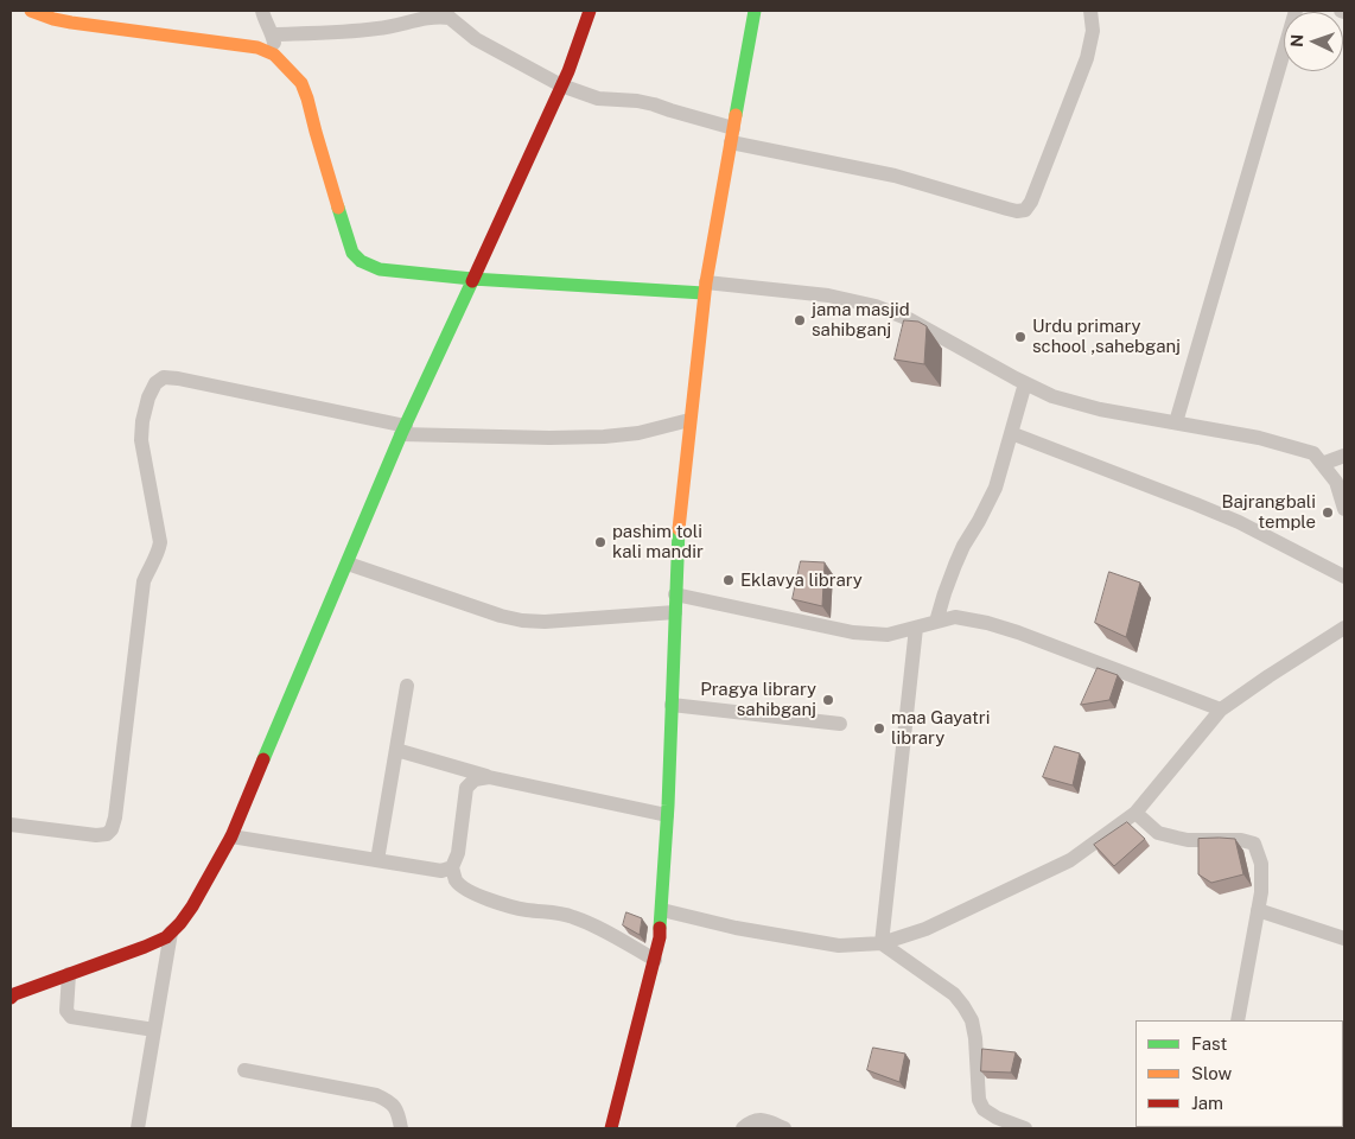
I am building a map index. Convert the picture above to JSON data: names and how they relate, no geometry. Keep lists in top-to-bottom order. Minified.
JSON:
{"places":["jama masjid sahibganj","Urdu primary school ,sahebganj","Bajrangbali temple","pashim toli kali mandir","Eklavya library","Pragya library sahibganj","maa Gayatri library"],"legend":["Fast","Slow","Jam"],"north":"left"}
